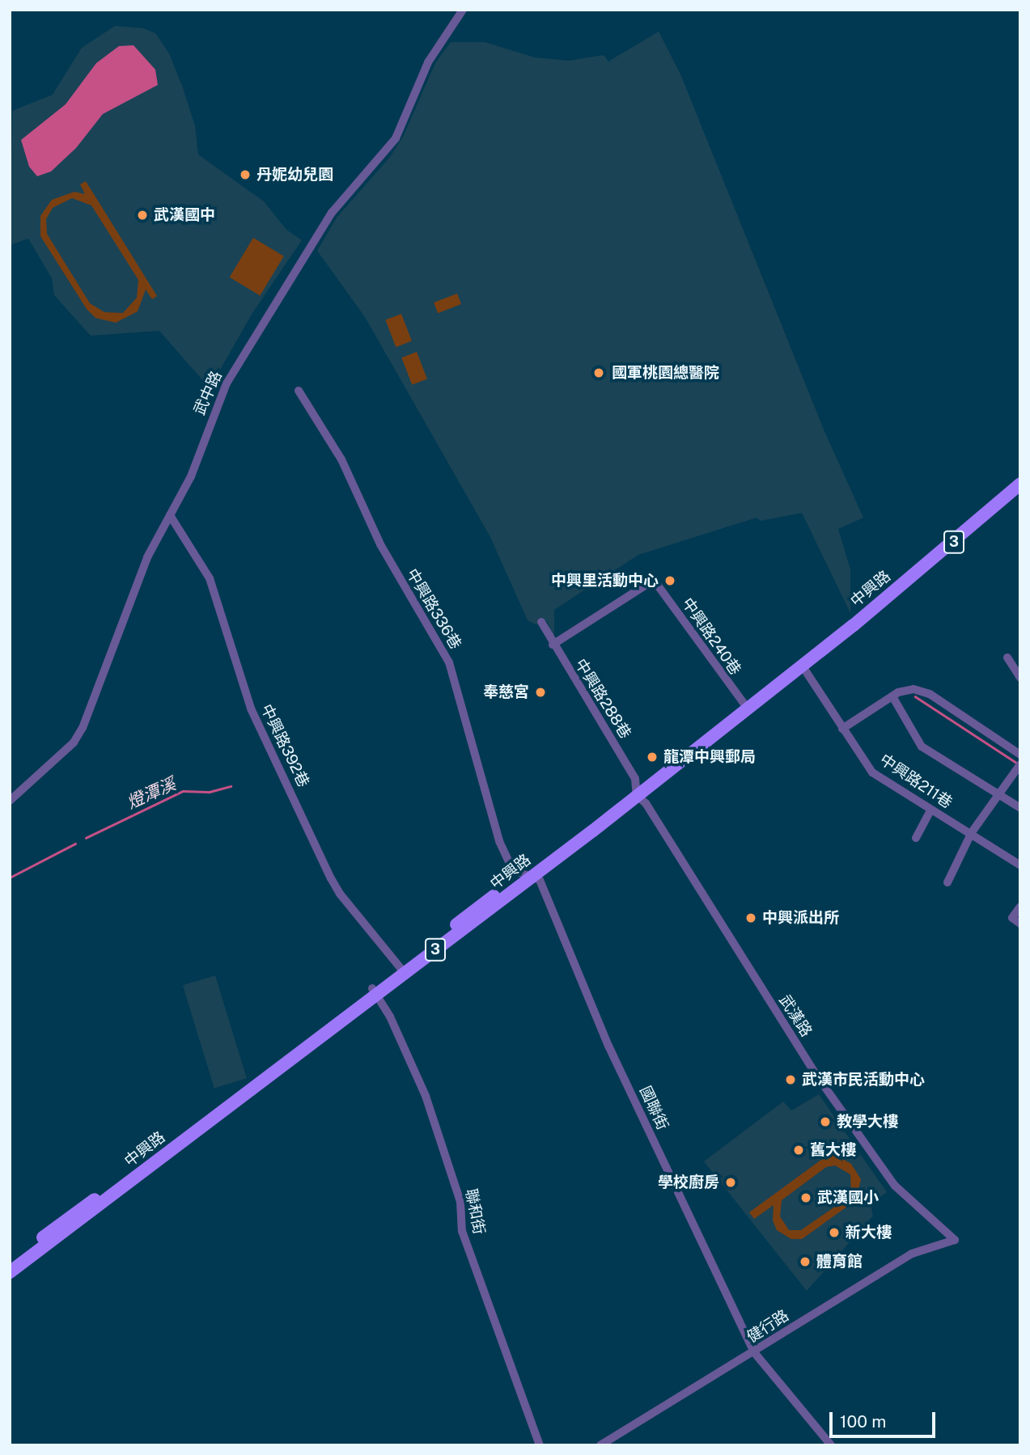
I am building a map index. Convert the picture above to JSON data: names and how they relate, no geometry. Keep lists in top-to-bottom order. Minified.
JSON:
{"streets":{"main road":["3","中興路"],"street":["武中路","中興路336巷","中興路240巷","中興路288巷","中興路392巷","中興路211巷","武漢路","國聯街","聯和街","健行路"]},"crossings":[["武中路","中興路392巷"],["中興路","中興路336巷"],["中興路","中興路240巷"],["中興路","中興路288巷"],["中興路","中興路392巷"],["中興路","中興路211巷"],["中興路","武漢路"],["中興路","國聯街"],["中興路","聯和街"],["中興路336巷","國聯街"],["中興路240巷","中興路288巷"],["中興路288巷","武漢路"],["武漢路","健行路"],["國聯街","健行路"]],"water":["燈潭溪"],"places":["丹妮幼兒園","武漢國中","國軍桃園總醫院","中興里活動中心","奉慈宮","龍潭中興郵局","中興派出所","武漢市民活動中心","教學大樓","舊大樓","學校廚房","武漢國小","新大樓","體育館"],"scale_bar":"100 m"}
